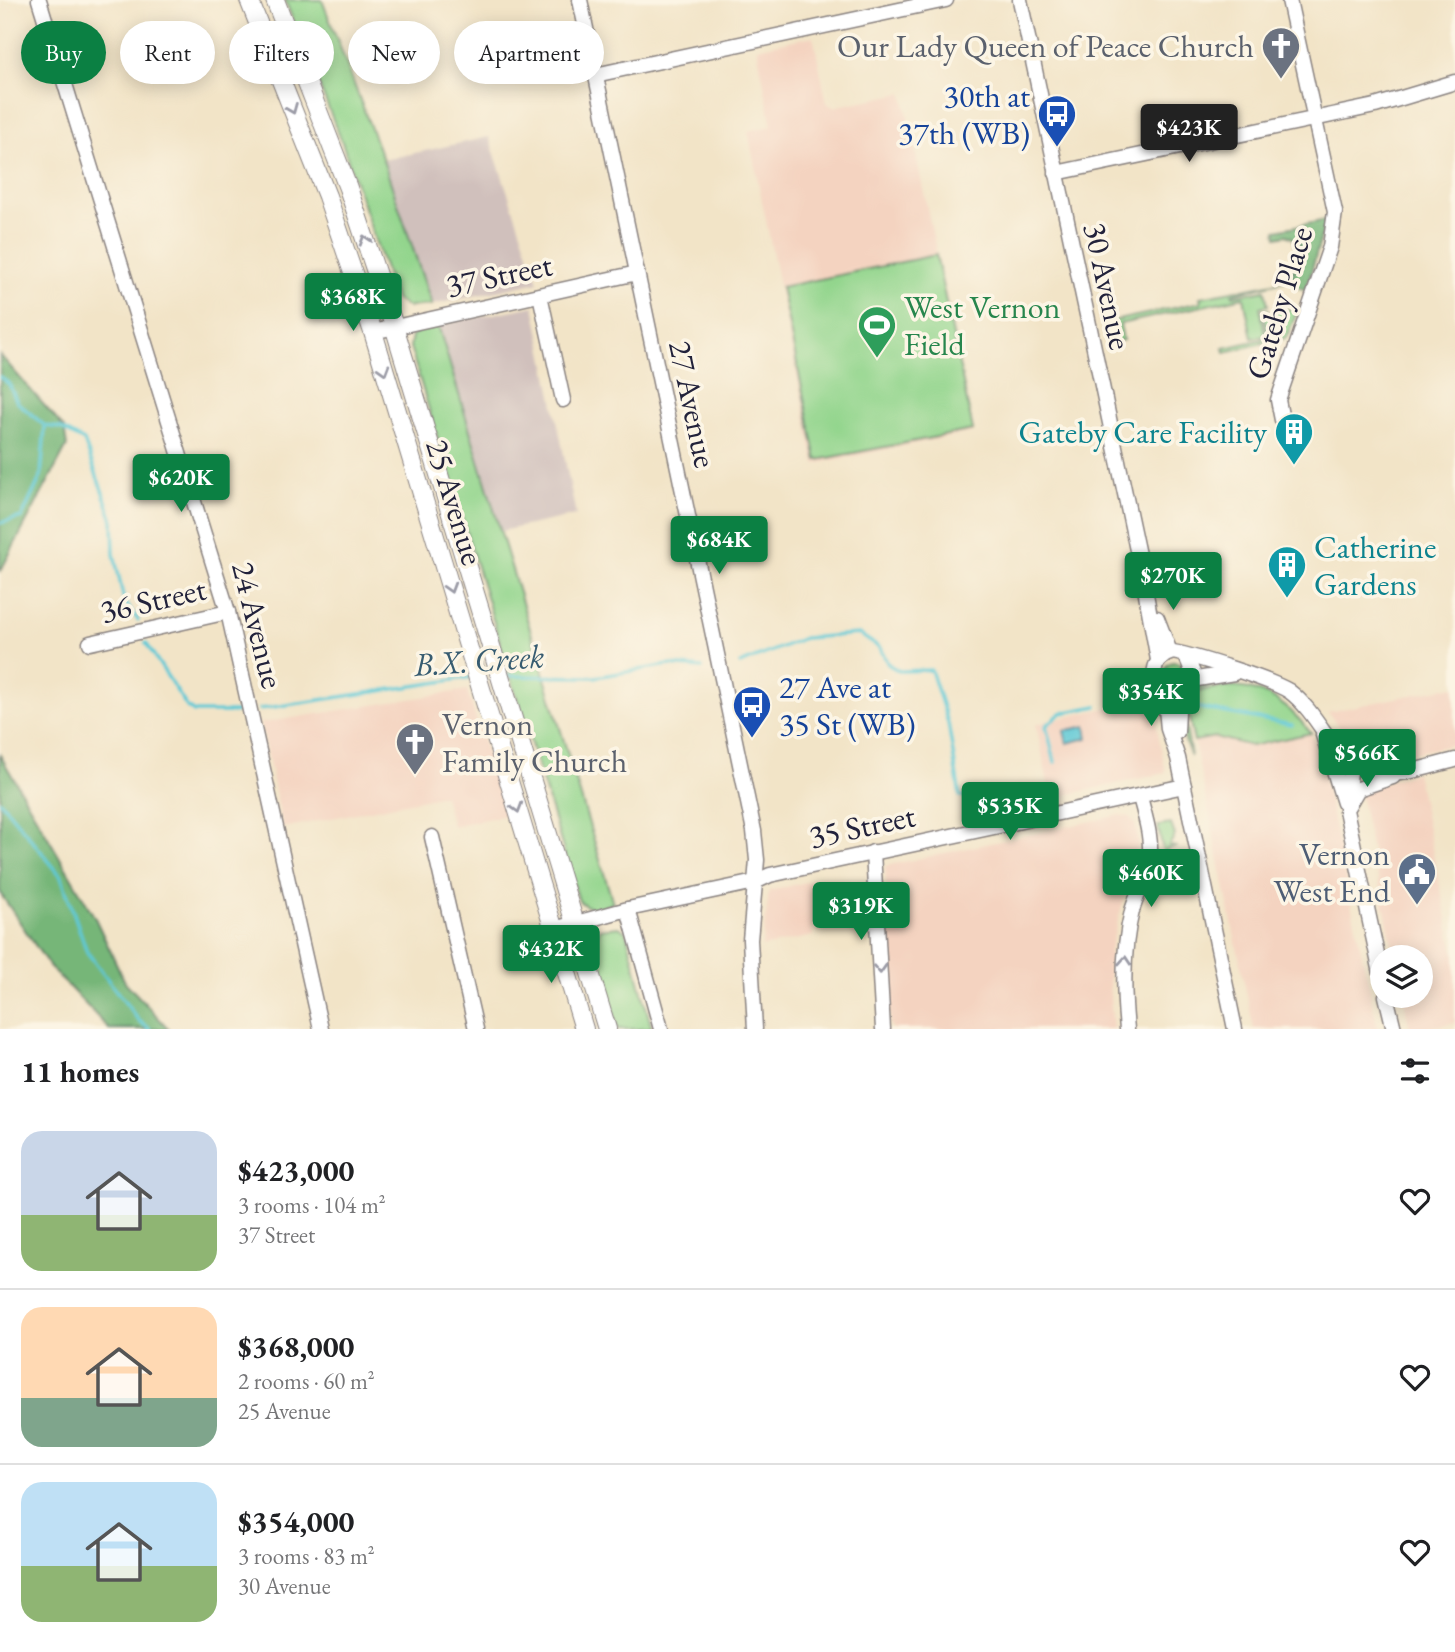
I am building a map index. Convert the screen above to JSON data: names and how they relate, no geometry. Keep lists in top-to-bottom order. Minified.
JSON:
{"streets":{"main road":["25 Avenue"],"street":["37 Street","30 Avenue","Gateby Place","27 Avenue","36 Street","24 Avenue","35 Street"]},"crossings":[["37 Street","27 Avenue"],["37 Street","25 Avenue"],["27 Avenue","35 Street"],["25 Avenue","35 Street"],["36 Street","24 Avenue"]],"water":["B.X. Creek"],"places":{"church":["Our Lady Queen of Peace Church","Vernon Family Church"],"bus stop":["30th at 37th (WB)","27 Ave at 35 St (WB)"],"sports":["West Vernon Field"],"building":["Gateby Care Facility","Catherine Gardens"],"public building":["Vernon West End"]},"page":{"chip":["Buy","Rent","Filters","New","Apartment"],"price":["$423K","$368K","$620K","$684K","$270K","$354K","$566K","$535K","$460K","$319K","$432K"],"heading":"11 homes","list":[{"name":"$423,000","note":"3 rooms · 104 m² · 37 Street"},{"name":"$368,000","note":"2 rooms · 60 m² · 25 Avenue"},{"name":"$354,000","note":"3 rooms · 83 m² · 30 Avenue"}]}}
